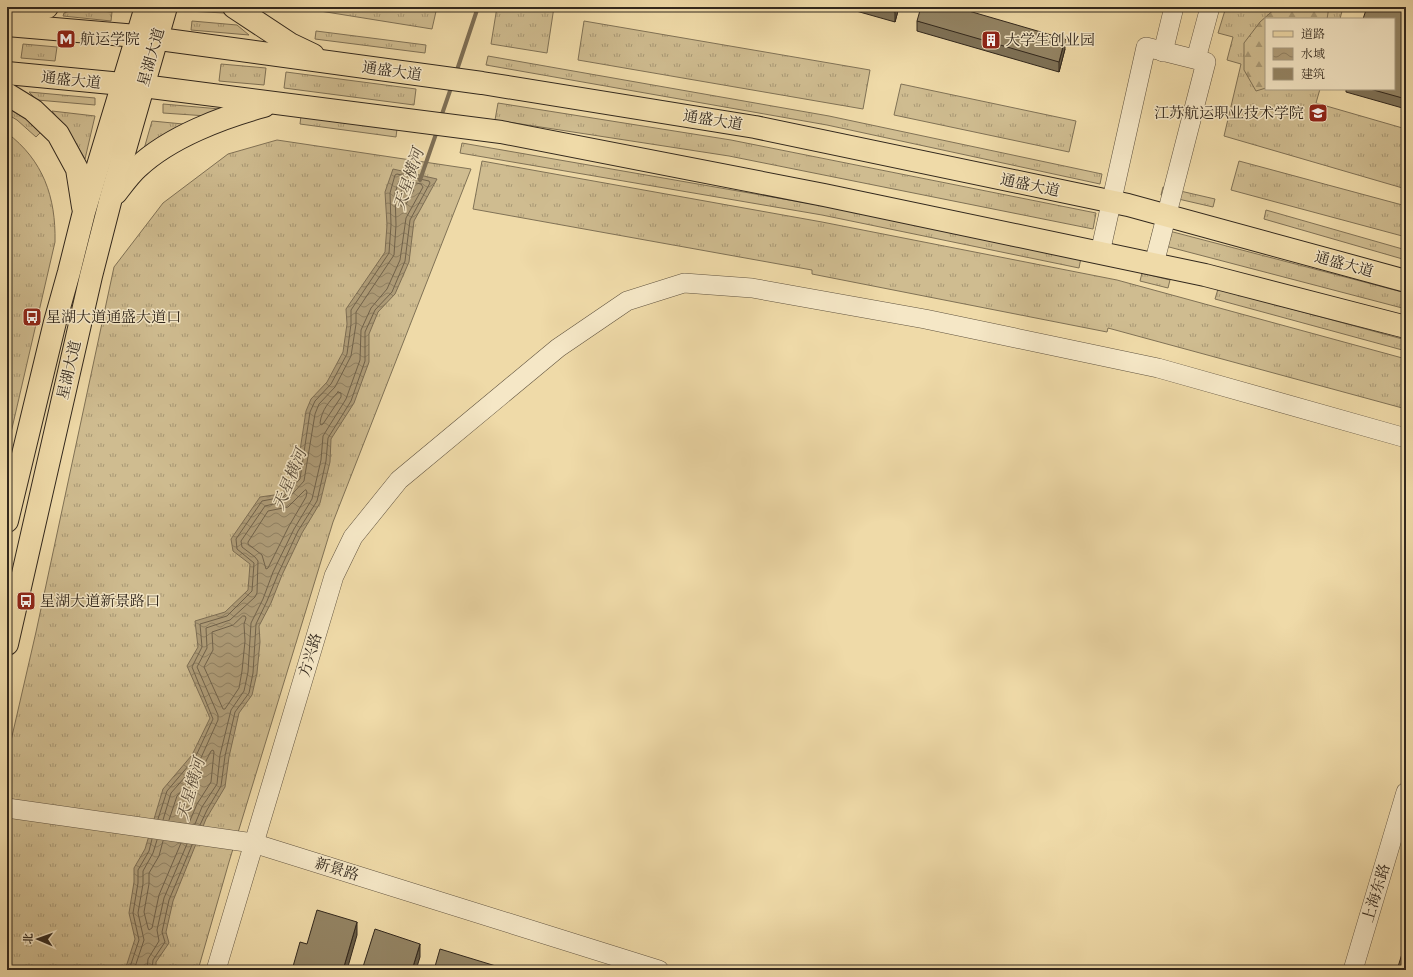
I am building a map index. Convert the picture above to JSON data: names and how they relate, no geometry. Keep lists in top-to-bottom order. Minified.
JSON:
{"streets":{"main road":["星湖大道","通盛大道"],"street":["方兴路","新景路","上海东路"]},"crossings":[["星湖大道","通盛大道"],["方兴路","新景路"]],"water":["天星横河"],"places":{"metro station":["航运学院"],"building":["大学生创业园"],"school or university":["江苏航运职业技术学院"],"bus stop":["星湖大道通盛大道口","星湖大道新景路口"]},"legend":["道路","水域","建筑"],"north":"left"}
